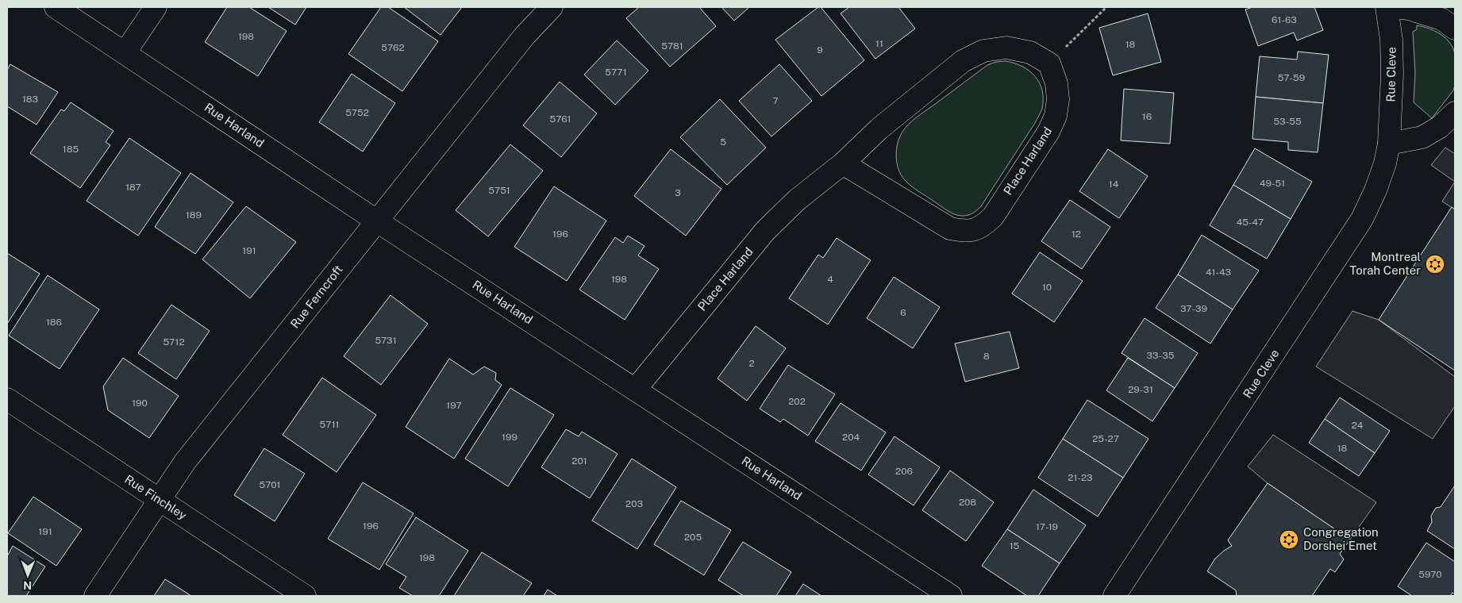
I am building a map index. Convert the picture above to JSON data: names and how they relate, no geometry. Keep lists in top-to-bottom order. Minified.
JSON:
{"streets":{"street":["Rue Cleve","Rue Harland","Place Harland","Rue Ferncroft","Rue Finchley"]},"crossings":[["Rue Harland","Place Harland"],["Rue Harland","Rue Ferncroft"],["Rue Ferncroft","Rue Finchley"]],"places":{"synagogue":["Montreal Torah Center","Congregation Dorshei Emet"]},"house_numbers":["61-63","198","11","18","5781","5762","9","5771","57-59","183","7","5752","16","5761","53-55","5","185","49-51","14","187","5751","3","189","45-47","196","12","191","41-43","198","4","10","37-39","6","186","5731","5712","33-35","8","2","29-31","202","190","197","5711","24","199","204","25-27","18","201","206","21-23","5701","208","203","196","17-19","191","205","15","198","5970"],"north":"bottom"}
